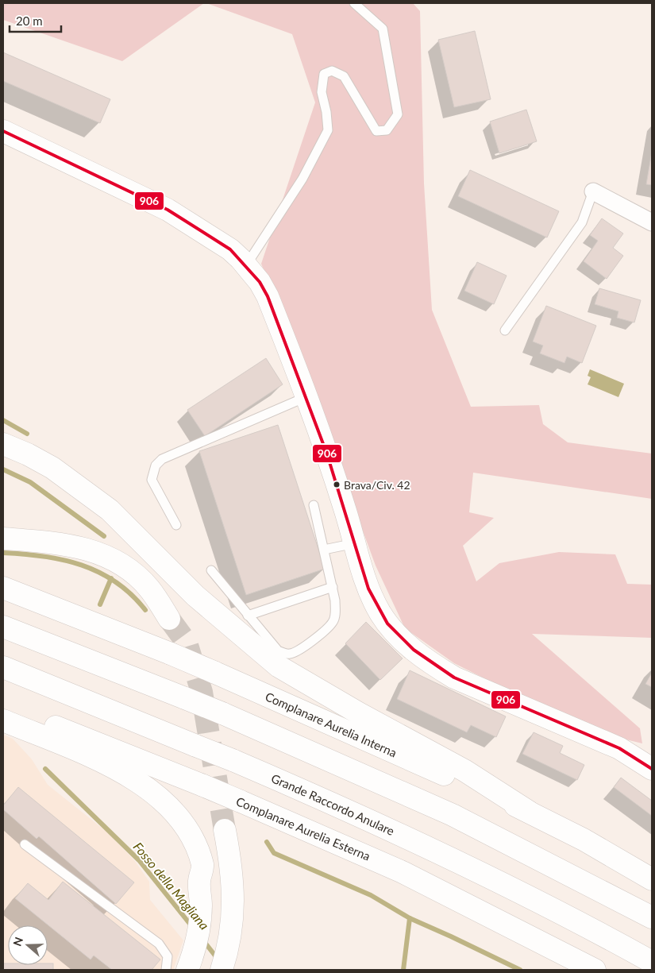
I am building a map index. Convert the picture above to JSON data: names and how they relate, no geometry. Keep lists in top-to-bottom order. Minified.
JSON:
{"streets":{"main road":["Complanare Aurelia Interna","Grande Raccordo Anulare","Complanare Aurelia Esterna"]},"water":["Fosso della Magliana"],"places":["Brava/Civ. 42"],"lines":["transit line 906"],"scale_bar":"20 m","north":"left"}
